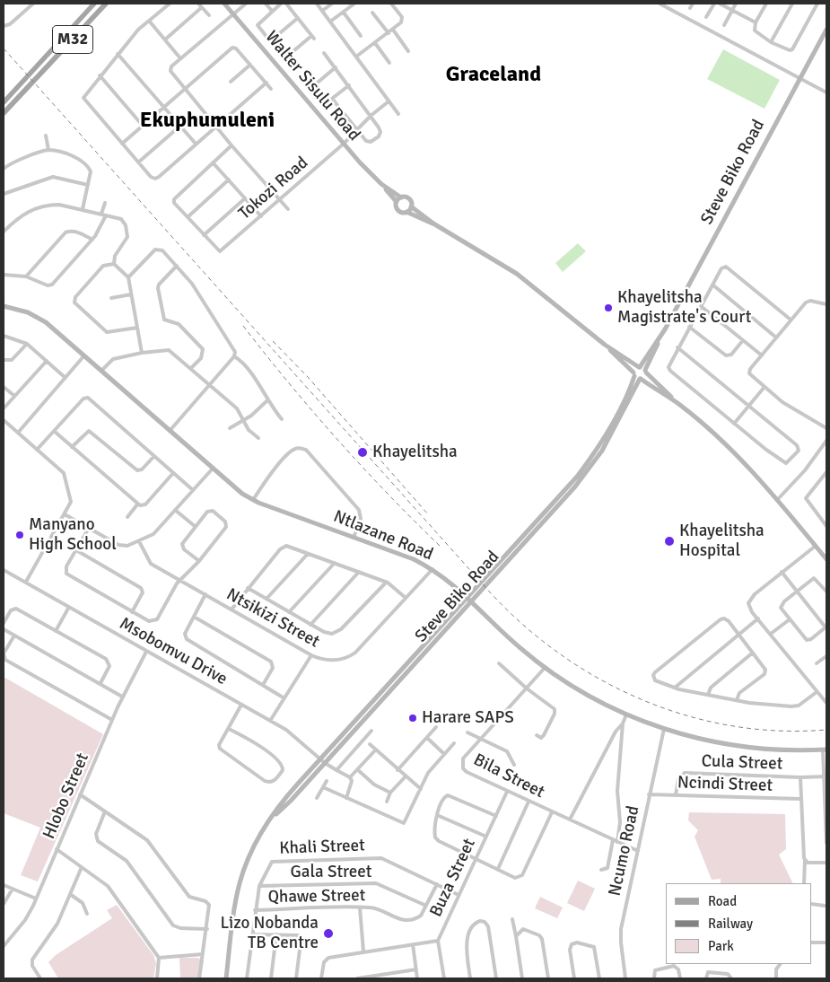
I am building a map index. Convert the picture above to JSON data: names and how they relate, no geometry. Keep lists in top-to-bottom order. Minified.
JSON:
{"streets":{"main road":["M32"],"street":["Walter Sisulu Road","Steve Biko Road","Tokozi Road","Ntlazane Road","Ntsikizi Street","Msobomvu Drive","Cula Street","Bila Street","Ncindi Street","Hlobo Street","Khali Street","Ncumo Road","Gala Street","Buza Street","Qhawe Street"]},"crossings":[["Walter Sisulu Road","Tokozi Road"],["Steve Biko Road","Msobomvu Drive"],["Ntlazane Road","Ntsikizi Street"],["Ntlazane Road","Bila Street"],["Ntlazane Road","Ncumo Road"],["Msobomvu Drive","Hlobo Street"],["Cula Street","Ncindi Street"],["Bila Street","Ncumo Road"],["Bila Street","Buza Street"],["Ncindi Street","Ncumo Road"],["Khali Street","Gala Street"],["Khali Street","Buza Street"],["Khali Street","Qhawe Street"],["Gala Street","Qhawe Street"]],"districts":["Graceland","Ekuphumuleni"],"places":["Khayelitsha Magistrate's Court","Khayelitsha","Manyano High School","Khayelitsha Hospital","Harare SAPS","Lizo Nobanda TB Centre"],"legend":["Road","Railway","Park"]}
